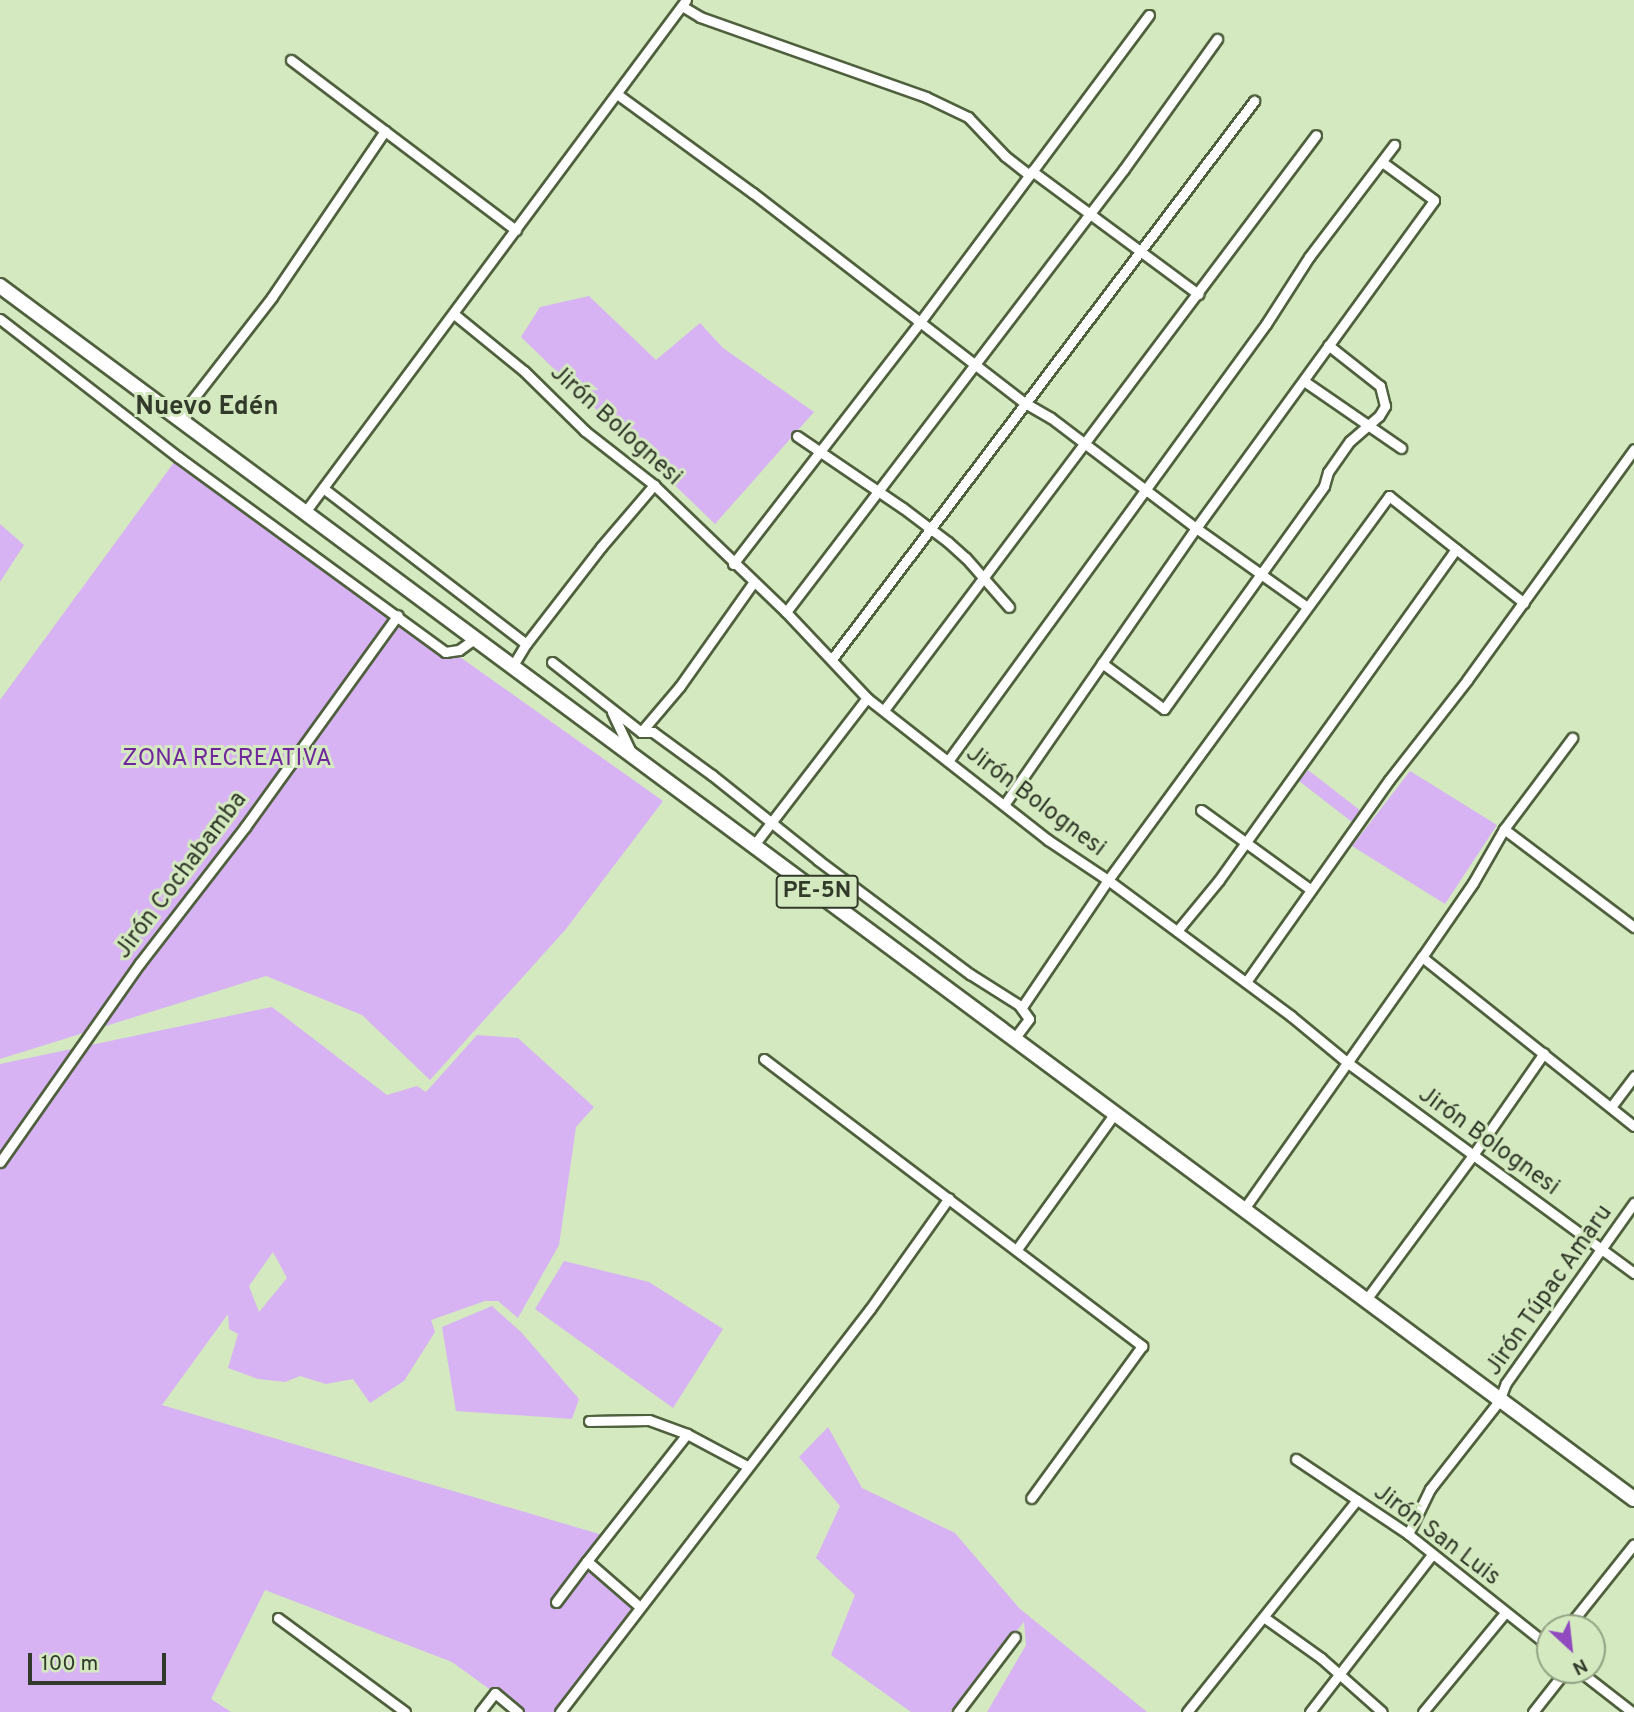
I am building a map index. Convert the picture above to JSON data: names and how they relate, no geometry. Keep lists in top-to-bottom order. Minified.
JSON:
{"streets":{"highway":["PE-5N"],"street":["Jirón Bolognesi","Jirón Cochabamba","Jirón Túpac Amaru","Jirón San Luis"]},"crossings":[["Jirón Bolognesi","Jirón Túpac Amaru"],["PE-5N","Jirón Túpac Amaru"],["Jirón Túpac Amaru","Jirón San Luis"]],"districts":["Nuevo Edén"],"parks":["ZONA RECREATIVA"],"scale_bar":"100 m","north":"bottom right"}
